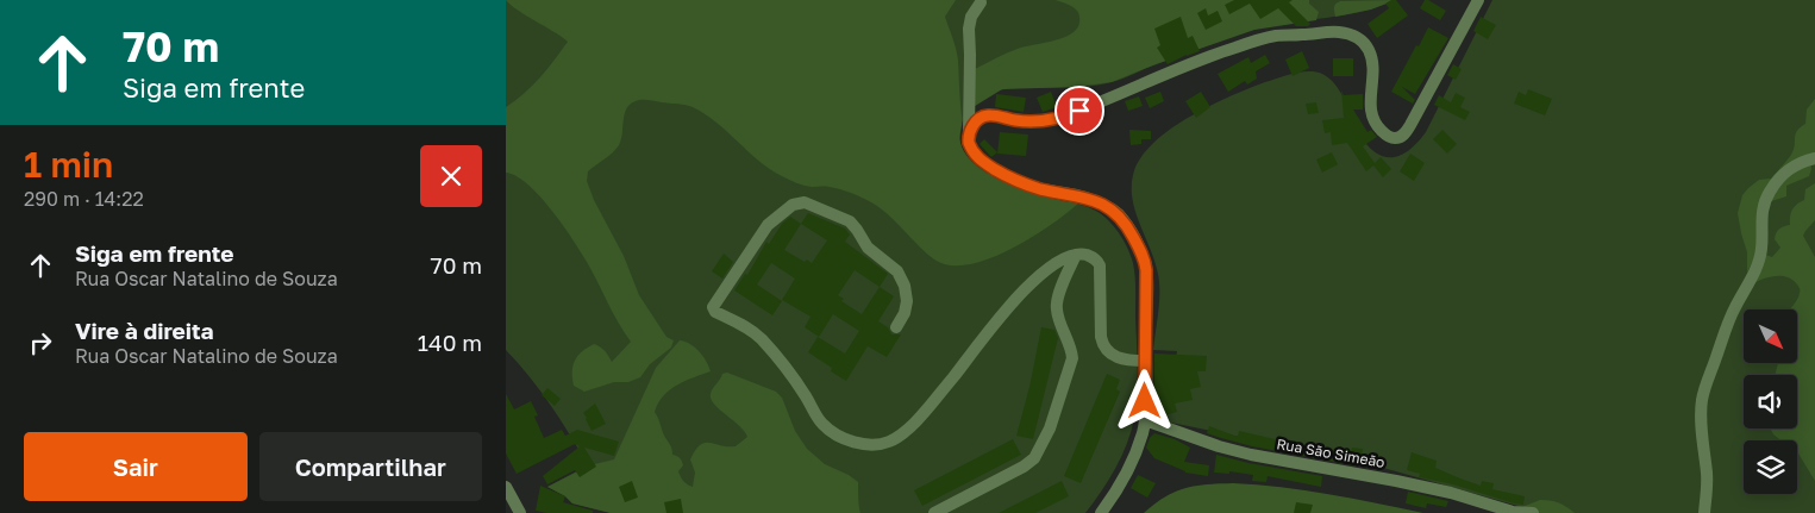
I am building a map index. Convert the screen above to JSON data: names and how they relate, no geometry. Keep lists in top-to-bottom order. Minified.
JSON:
{"streets":{"street":["Rua São Simeão"]},"north":"bottom right","page":{"turn":["70 m","Siga em frente"],"heading":["1 min","290 m · 14:22"],"list":[{"name":"Siga em frente","note":"Rua Oscar Natalino de Souza","value":"70 m"},{"name":"Vire à direita","note":"Rua Oscar Natalino de Souza","value":"140 m"}],"buttons":["Sair","Compartilhar"]}}
